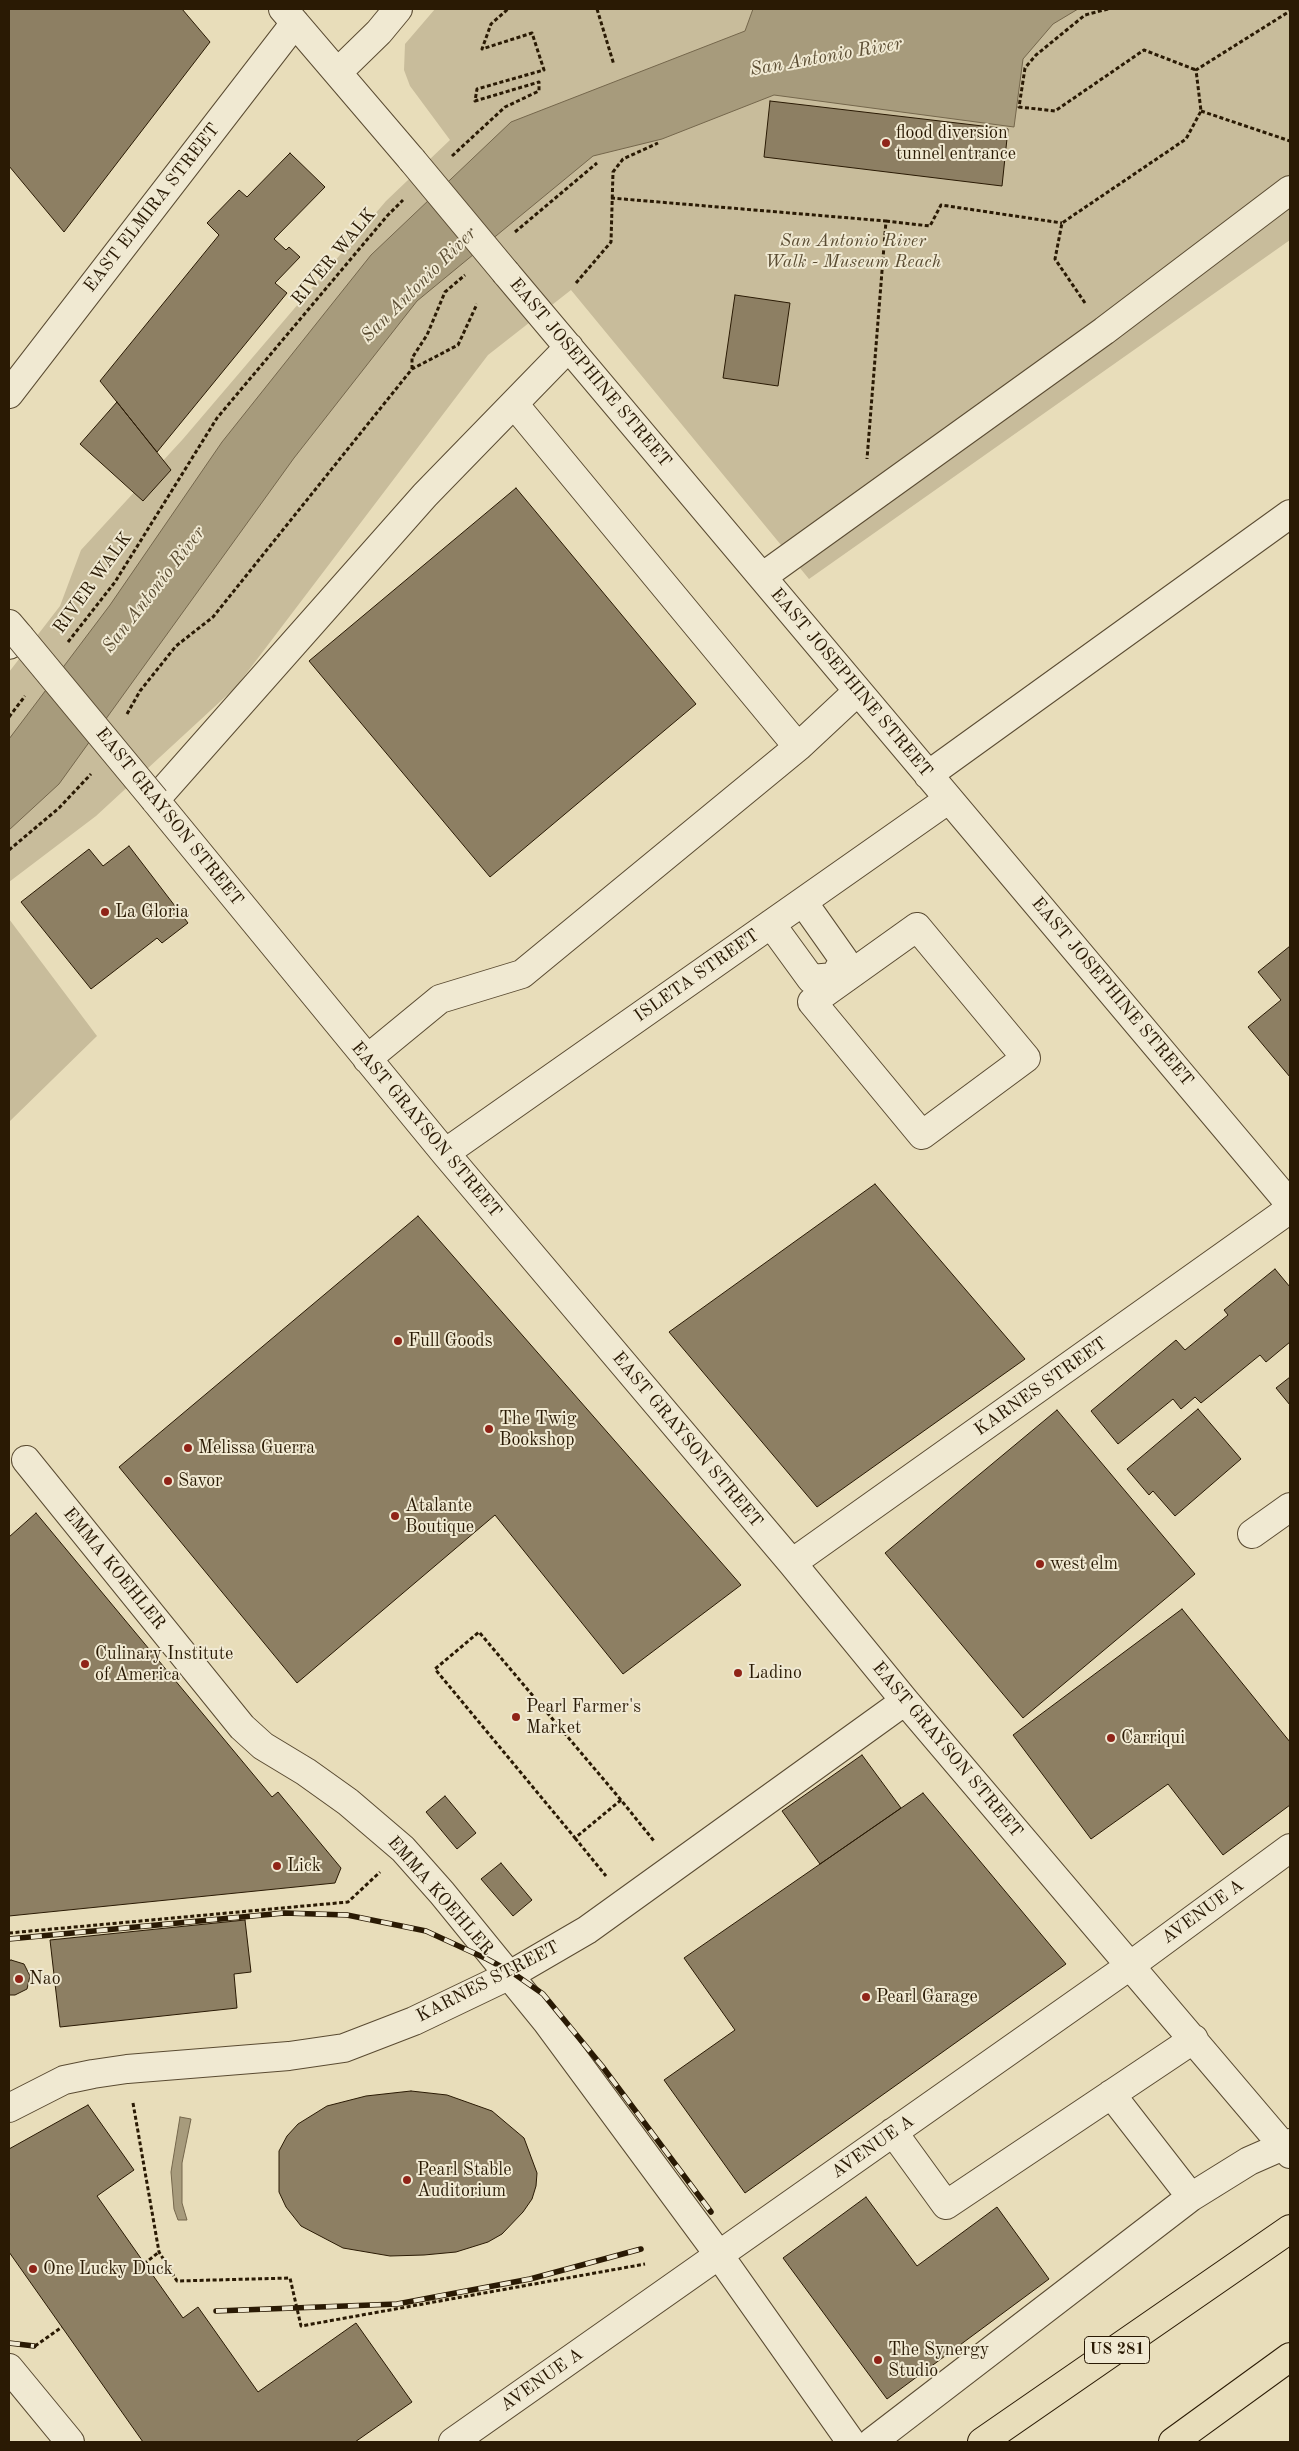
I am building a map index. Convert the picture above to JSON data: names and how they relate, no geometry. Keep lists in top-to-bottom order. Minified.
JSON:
{"streets":{"highway":["US 281"],"street":["EAST ELMIRA STREET","EAST JOSEPHINE STREET","EAST GRAYSON STREET","ISLETA STREET","KARNES STREET","EMMA KOEHLER","AVENUE A"],"path":["RIVER WALK"]},"crossings":[["EAST ELMIRA STREET","EAST JOSEPHINE STREET"],["EAST JOSEPHINE STREET","ISLETA STREET"],["EAST GRAYSON STREET","ISLETA STREET"],["EAST GRAYSON STREET","KARNES STREET"],["EAST GRAYSON STREET","AVENUE A"],["KARNES STREET","EMMA KOEHLER"],["EMMA KOEHLER","AVENUE A"]],"water":["San Antonio River"],"parks":["San Antonio River Walk - Museum Reach"],"places":["flood diversion tunnel entrance","La Gloria","Full Goods","The Twig Bookshop","Melissa Guerra","Savor","Atalante Boutique","west elm","Culinary Institute of America","Ladino","Pearl Farmer's Market","Carriqui","Lick","Nao","Pearl Garage","Pearl Stable Auditorium","One Lucky Duck","The Synergy Studio"]}
